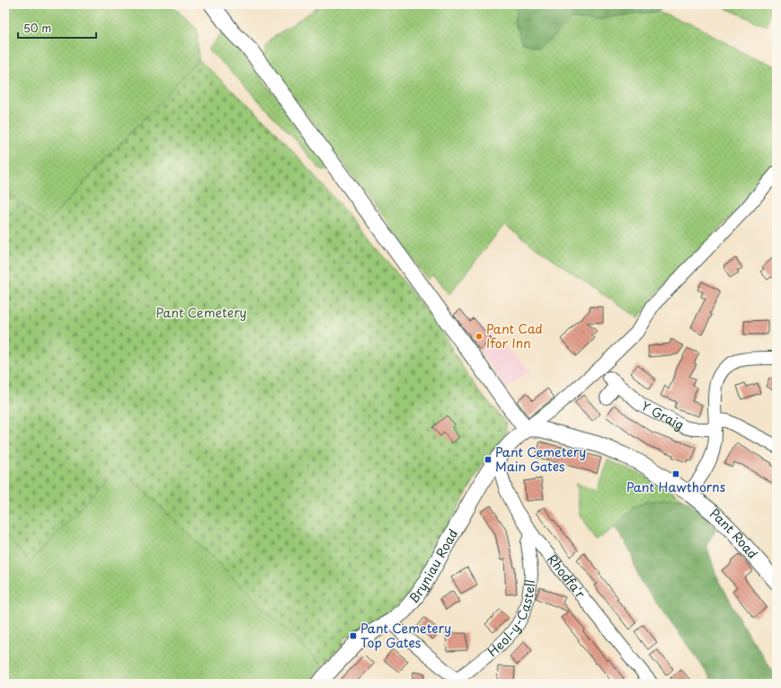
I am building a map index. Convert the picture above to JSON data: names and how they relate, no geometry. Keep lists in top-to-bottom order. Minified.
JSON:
{"streets":{"street":["Y Graig","Pant Road","Bryniau Road","Rhodfa'r","Heol-y-Castell"]},"crossings":[["Pant Road","Bryniau Road"],["Bryniau Road","Rhodfa'r"],["Rhodfa'r","Heol-y-Castell"]],"parks":["Pant Cemetery"],"places":{"other":["Pant Cad Ifor Inn"],"transit":["Pant Cemetery Main Gates","Pant Hawthorns","Pant Cemetery Top Gates"]},"scale_bar":"50 m"}
